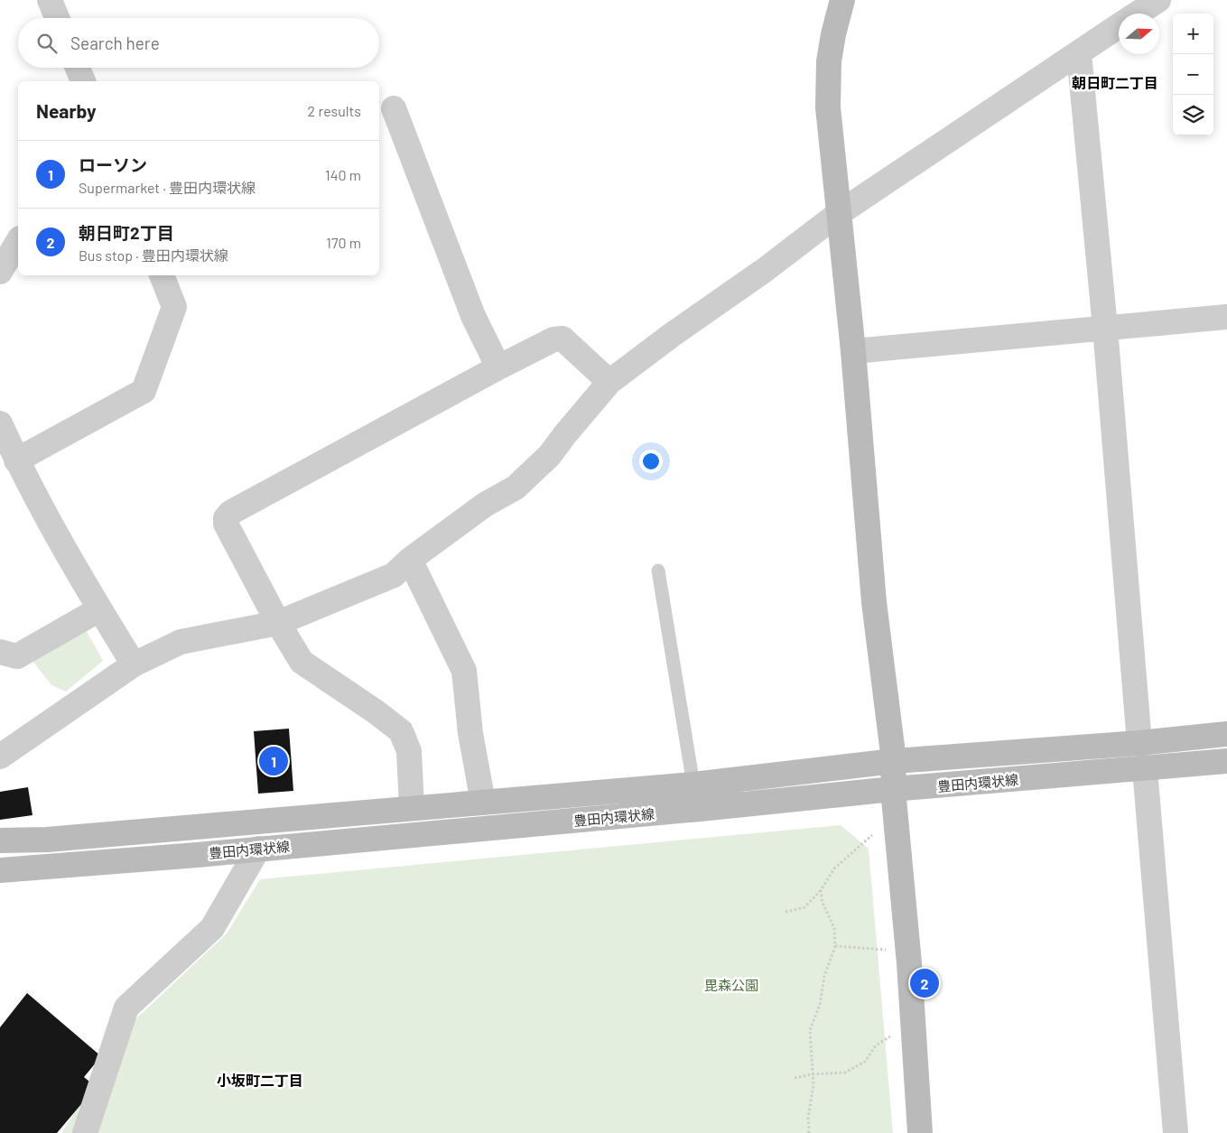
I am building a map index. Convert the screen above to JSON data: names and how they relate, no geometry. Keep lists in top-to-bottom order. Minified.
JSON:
{"streets":{"street":["豊田内環状線"]},"districts":["朝日町二丁目","小坂町二丁目"],"parks":["毘森公園"],"north":"right","page":{"map_buttons":["+","−"],"search":"Search here","heading":["Nearby","2 results"],"list":[{"mark":"1","name":"ローソン","note":"Supermarket · 豊田内環状線","value":"140 m"},{"mark":"2","name":"朝日町2丁目","note":"Bus stop · 豊田内環状線","value":"170 m"}],"pins":["1","2"]}}
